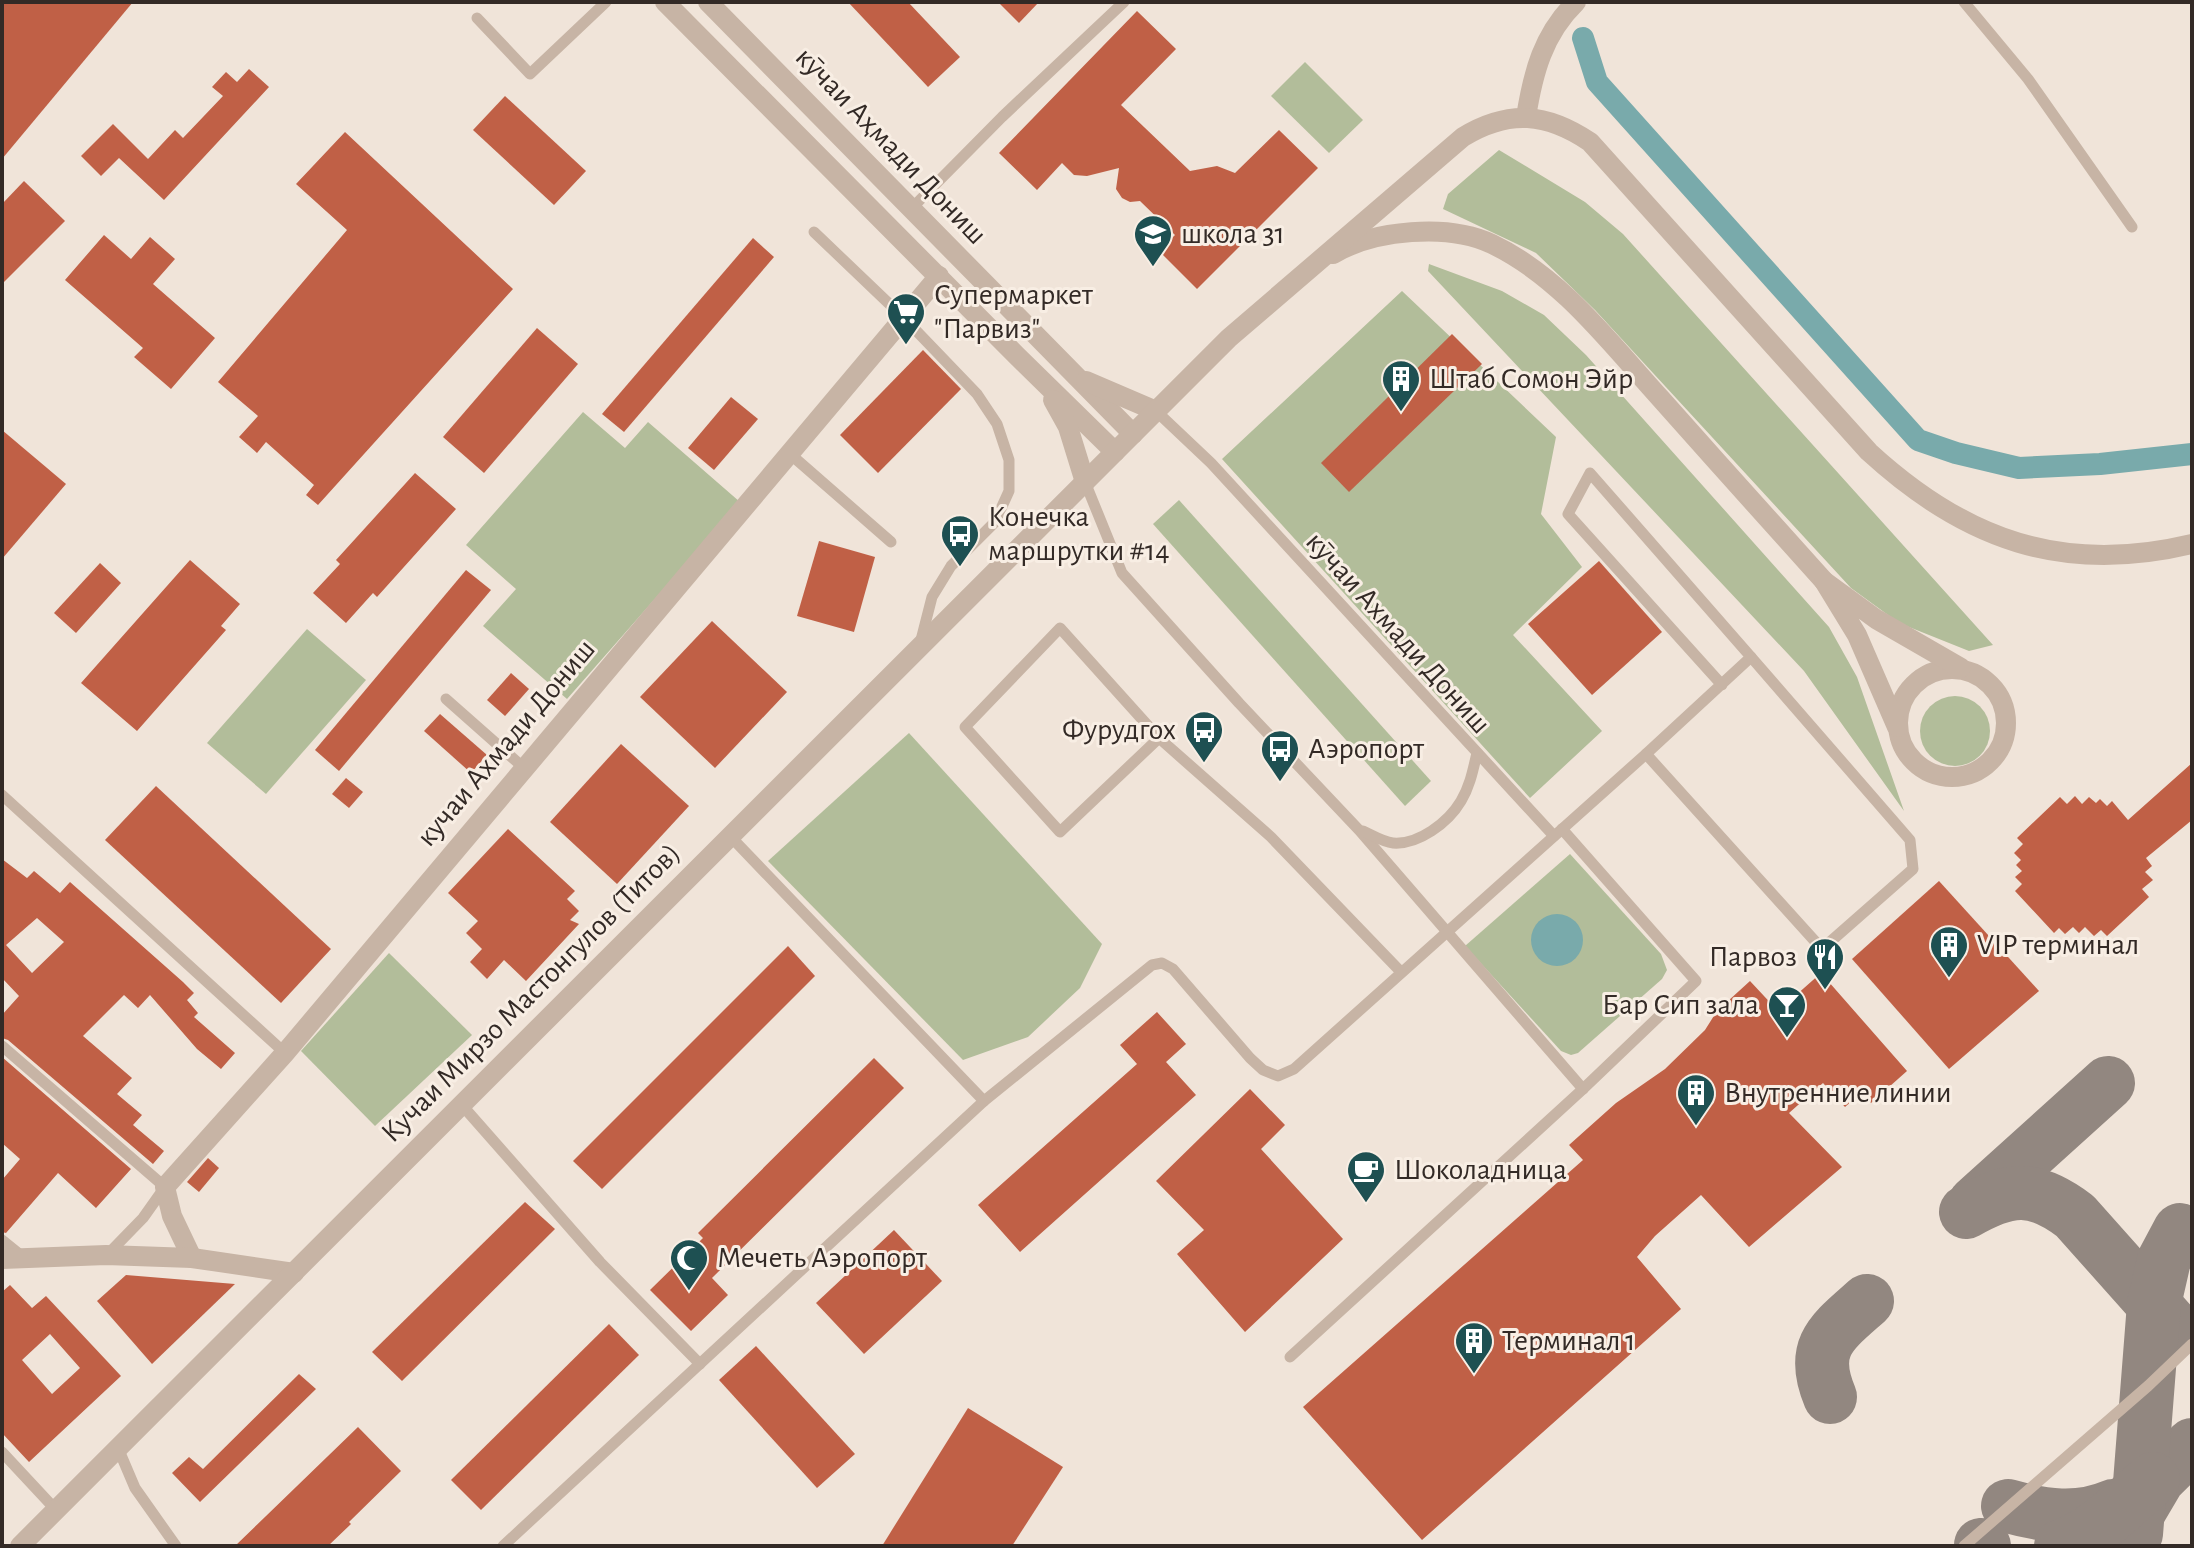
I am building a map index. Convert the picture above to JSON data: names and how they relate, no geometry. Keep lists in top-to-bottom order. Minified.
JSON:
{"streets":{"street":["кӯчаи Аҳмади Дониш","кучаи Ахмади Дониш","Кучаи Мирзо Мастонгулов (Титов)"],"lane":["кӯчаи Ахмади Дониш"]},"crossings":[["кӯчаи Аҳмади Дониш","Кучаи Мирзо Мастонгулов (Титов)"],["кӯчаи Ахмади Дониш","Кучаи Мирзо Мастонгулов (Титов)"]],"places":{"school or university":["школа 31"],"supermarket":["Супермаркет \"Парвиз\""],"building":["Штаб Сомон Эйр","VIP терминал","Внутренние линии","Терминал 1"],"bus stop":["Конечка маршрутки #14","Фурудгох","Аэропорт"],"restaurant":["Парвоз"],"bar":["Бар Сип зала"],"cafe":["Шоколадница"],"mosque":["Мечеть Аэропорт"]}}
